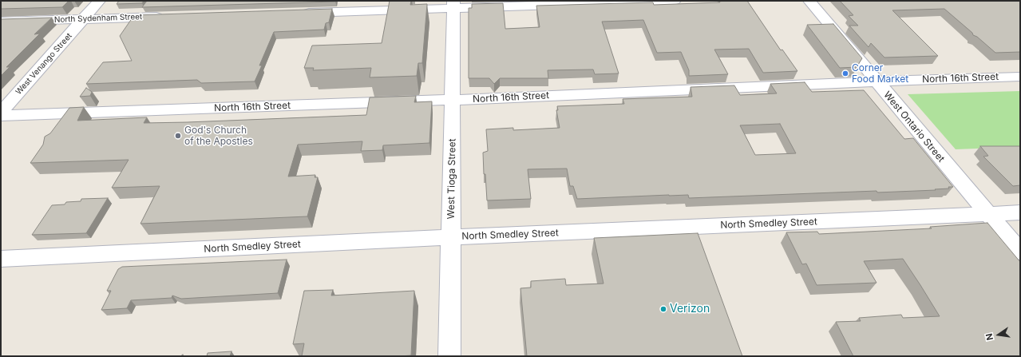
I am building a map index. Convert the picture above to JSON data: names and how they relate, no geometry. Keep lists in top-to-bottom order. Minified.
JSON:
{"streets":{"street":["North Sydenham Street","West Venango Street","North 16th Street","West Ontario Street","West Tioga Street","North Smedley Street"]},"crossings":[["North Sydenham Street","West Venango Street"],["North 16th Street","West Ontario Street"],["North 16th Street","West Tioga Street"],["West Ontario Street","North Smedley Street"],["West Tioga Street","North Smedley Street"]],"places":["Corner Food Market","God's Church of the Apostles","Verizon"],"north":"left"}
